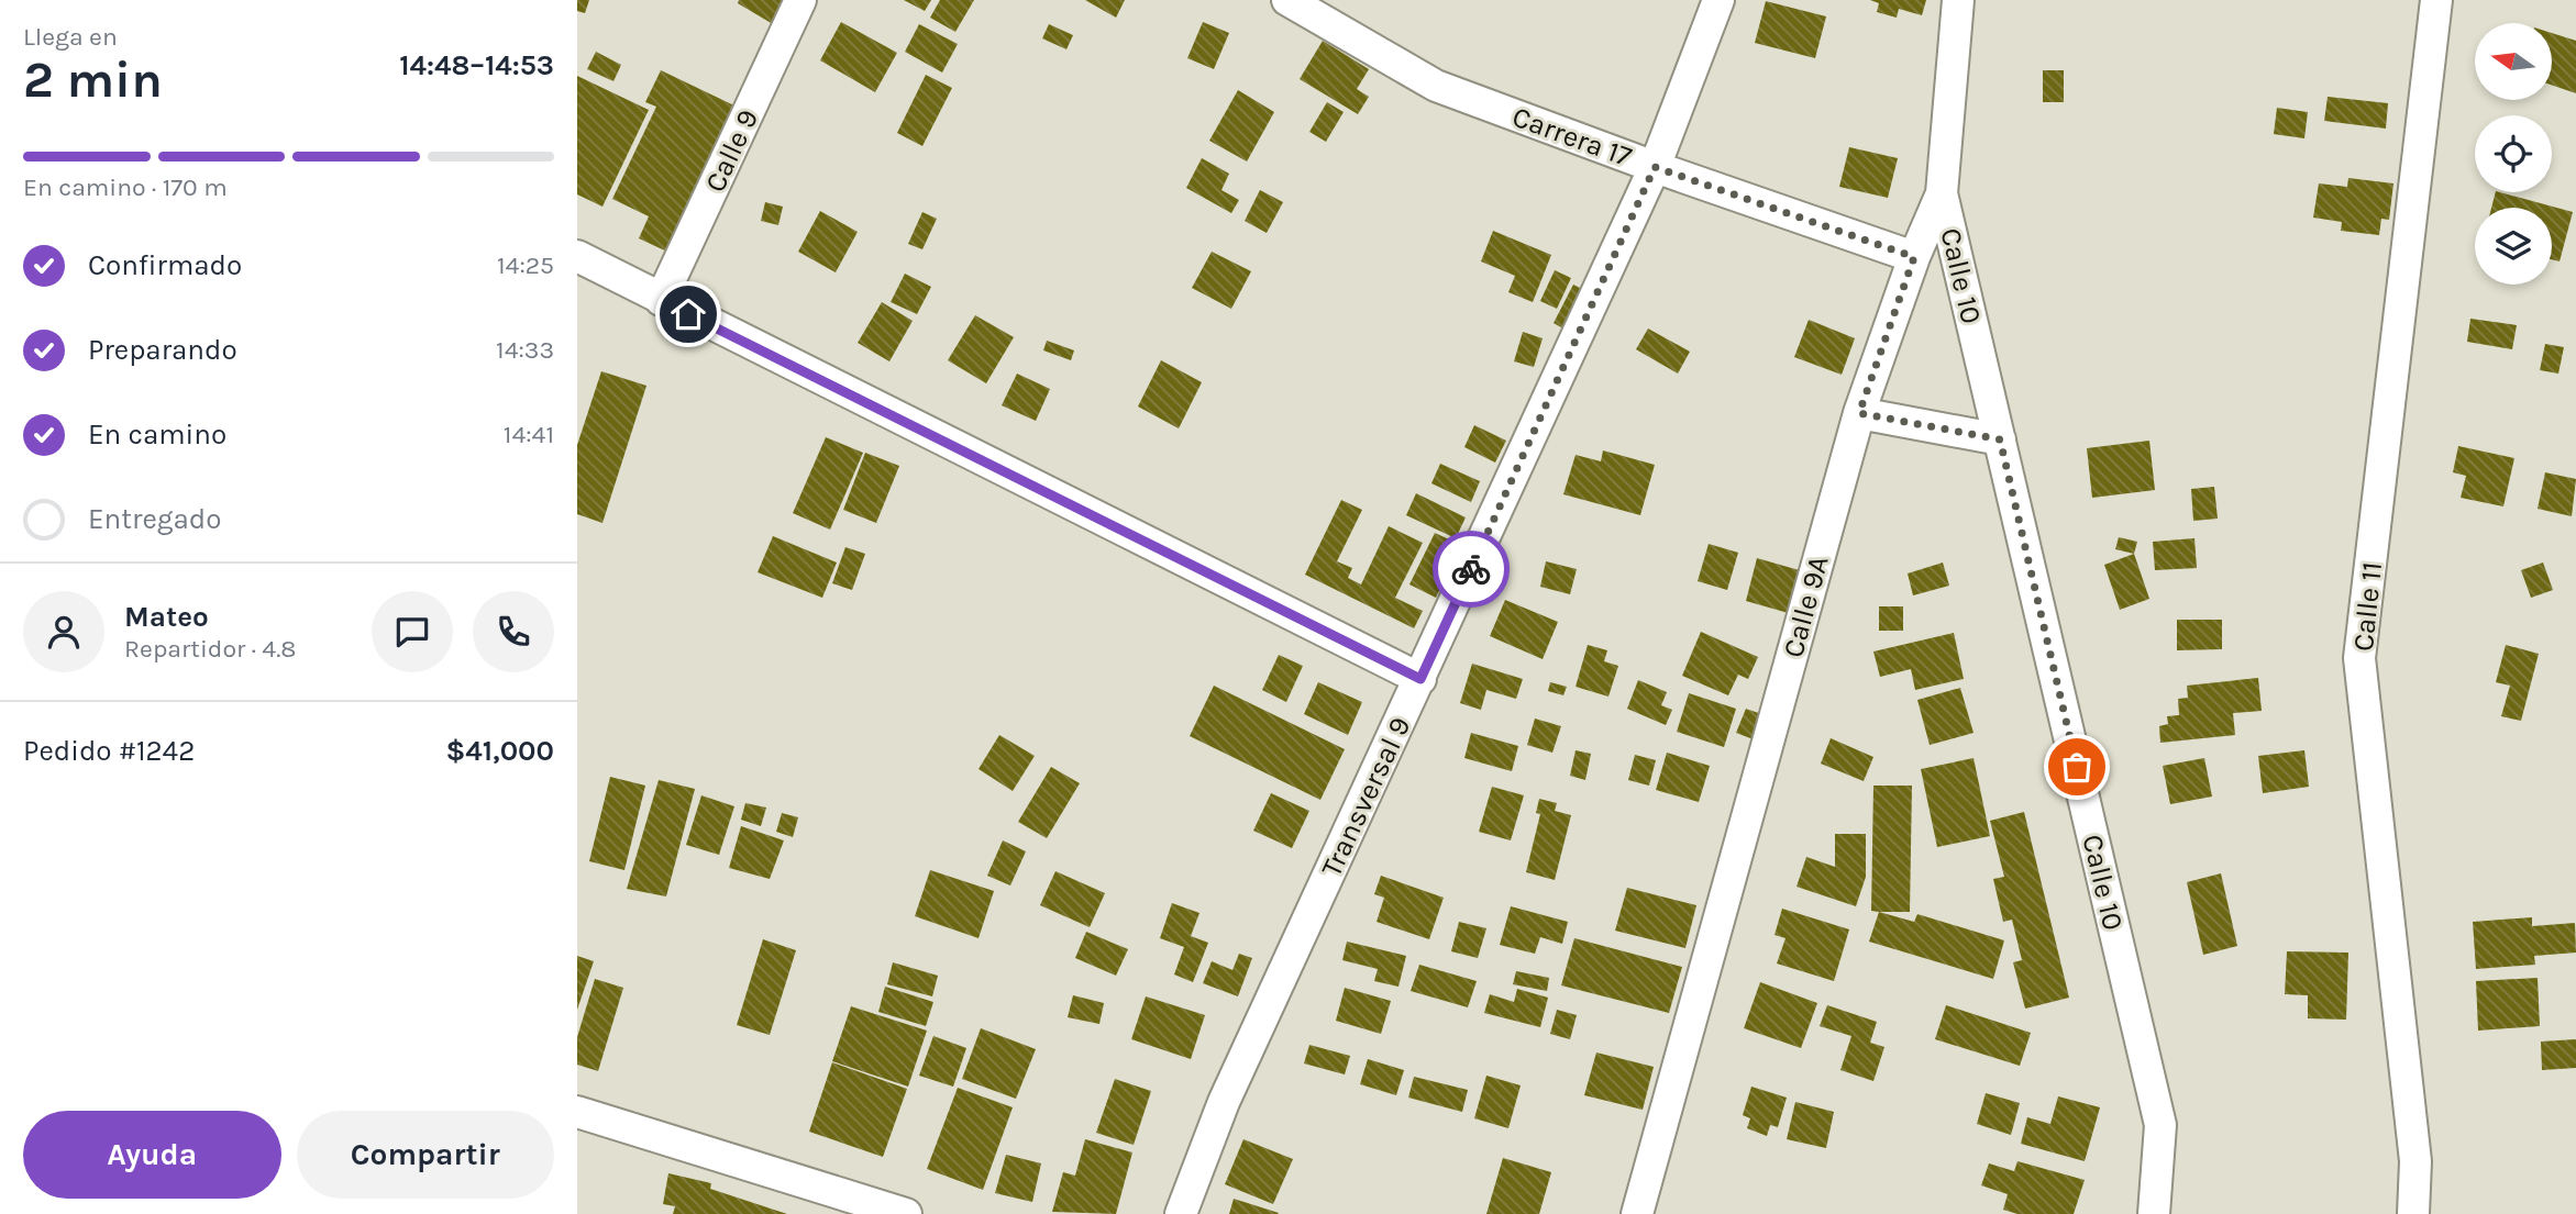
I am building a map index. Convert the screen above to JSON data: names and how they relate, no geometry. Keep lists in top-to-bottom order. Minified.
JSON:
{"streets":{"street":["Carrera 17","Calle 9","Calle 10","Calle 9A","Calle 11","Transversal 9"]},"crossings":[["Carrera 17","Calle 9A"],["Carrera 17","Transversal 9"],["Calle 10","Calle 9A"]],"north":"left","page":{"heading":["2 min","Llega en","14:48–14:53"],"panel":["Mateo","Repartidor · 4.8","Pedido #1242","$41,000"],"bar":"En camino · 170 m","list":[["Confirmado","14:25"],["Preparando","14:33"],["En camino","14:41"],"Entregado"],"buttons":["Ayuda","Compartir"]}}
